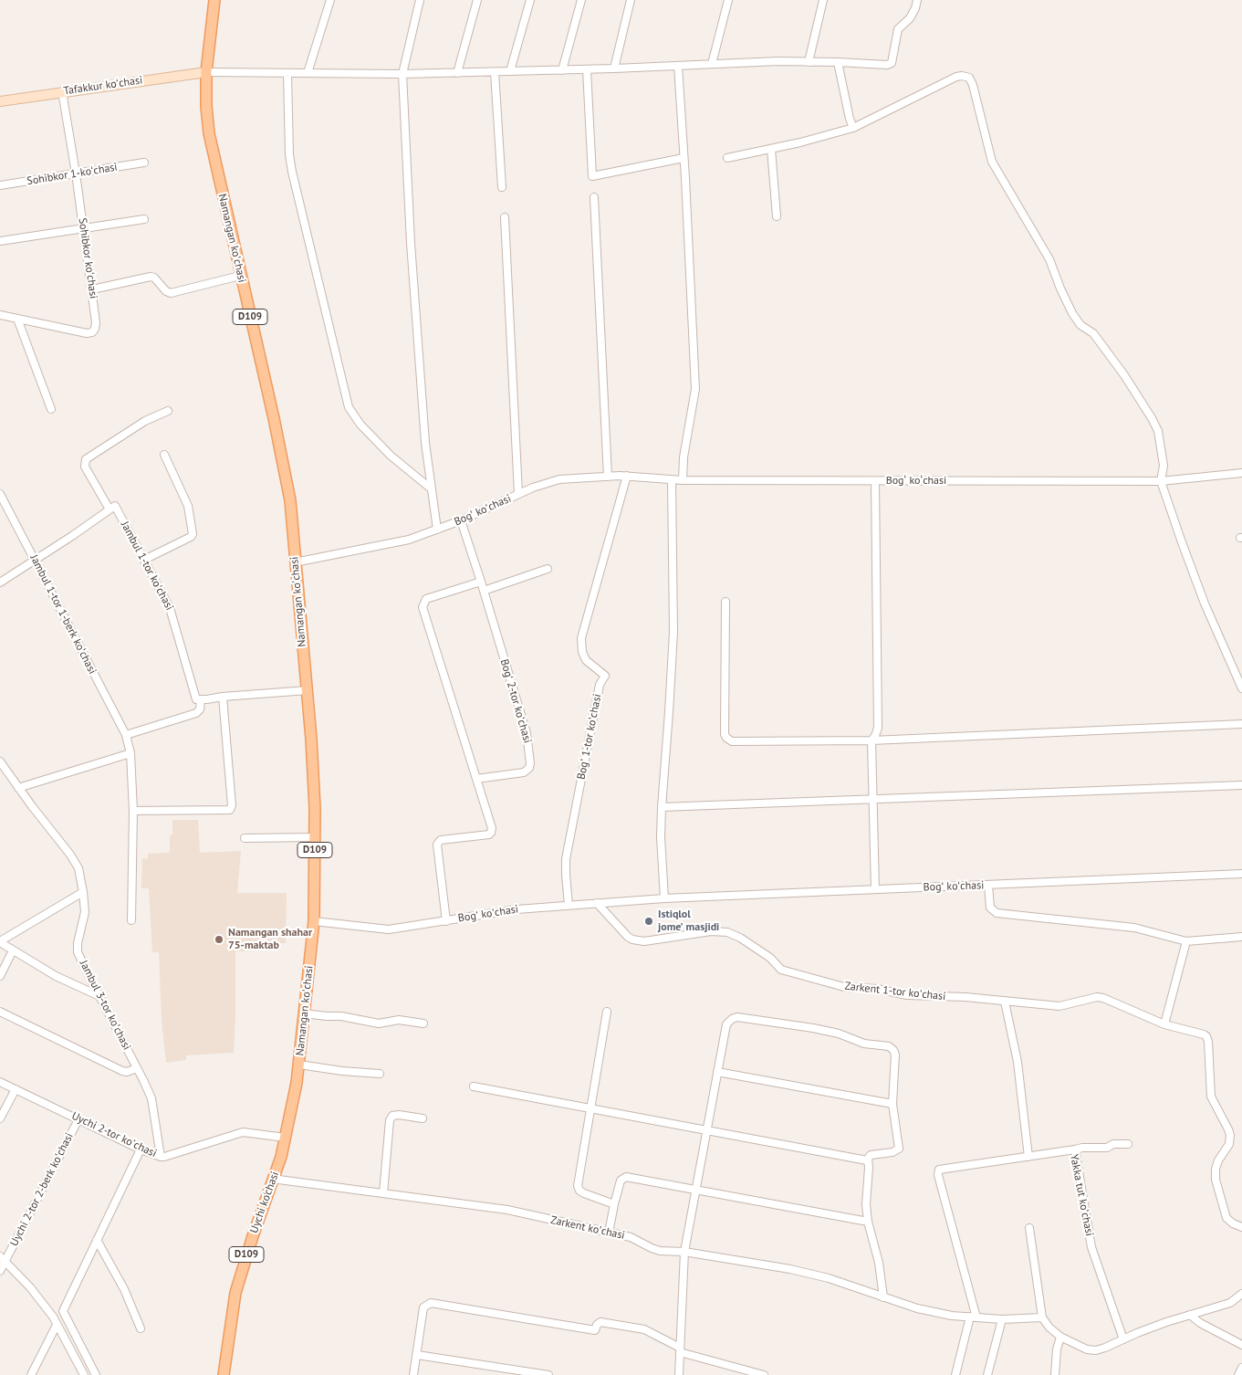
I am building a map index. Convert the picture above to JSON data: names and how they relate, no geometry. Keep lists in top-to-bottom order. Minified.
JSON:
{"streets":{"main road":["Tafakkur koʻchasi","Namangan koʻchasi","D109","Uychi ko'chasi"],"street":["Sohibkor 1-koʻchasi","Sohibkor koʻchasi","Bogʻ koʻchasi","Jambul 1-tor koʻchasi","Jambul 1-tor 1-berk koʻchasi","Bogʻ 2-tor koʻchasi","Bogʻ 1-tor koʻchasi","Zarkent 1-tor koʻchasi","Jambul 3-tor koʻchasi","Uychi 2-tor koʻchasi","Uychi 2-tor 2-berk koʻchasi","Yakka tut koʻchasi","Zarkent koʻchasi"]},"crossings":[["Tafakkur koʻchasi","Namangan koʻchasi"],["Tafakkur koʻchasi","Sohibkor koʻchasi"],["Tafakkur koʻchasi","D109"],["Sohibkor 1-koʻchasi","Sohibkor koʻchasi"],["Namangan koʻchasi","D109"],["Namangan koʻchasi","Bogʻ koʻchasi"],["Namangan koʻchasi","Uychi 2-tor koʻchasi"],["Namangan koʻchasi","Uychi ko'chasi"],["Bogʻ koʻchasi","Bogʻ 2-tor koʻchasi"],["Bogʻ koʻchasi","Bogʻ 1-tor koʻchasi"],["Bogʻ koʻchasi","Zarkent 1-tor koʻchasi"],["Jambul 3-tor koʻchasi","Uychi 2-tor koʻchasi"],["Uychi 2-tor koʻchasi","Uychi 2-tor 2-berk koʻchasi"],["Uychi 2-tor koʻchasi","Uychi ko'chasi"],["Uychi ko'chasi","Zarkent koʻchasi"]],"places":["Istiqlol jome’ masjidi","Namangan shahar 75-maktab"]}
